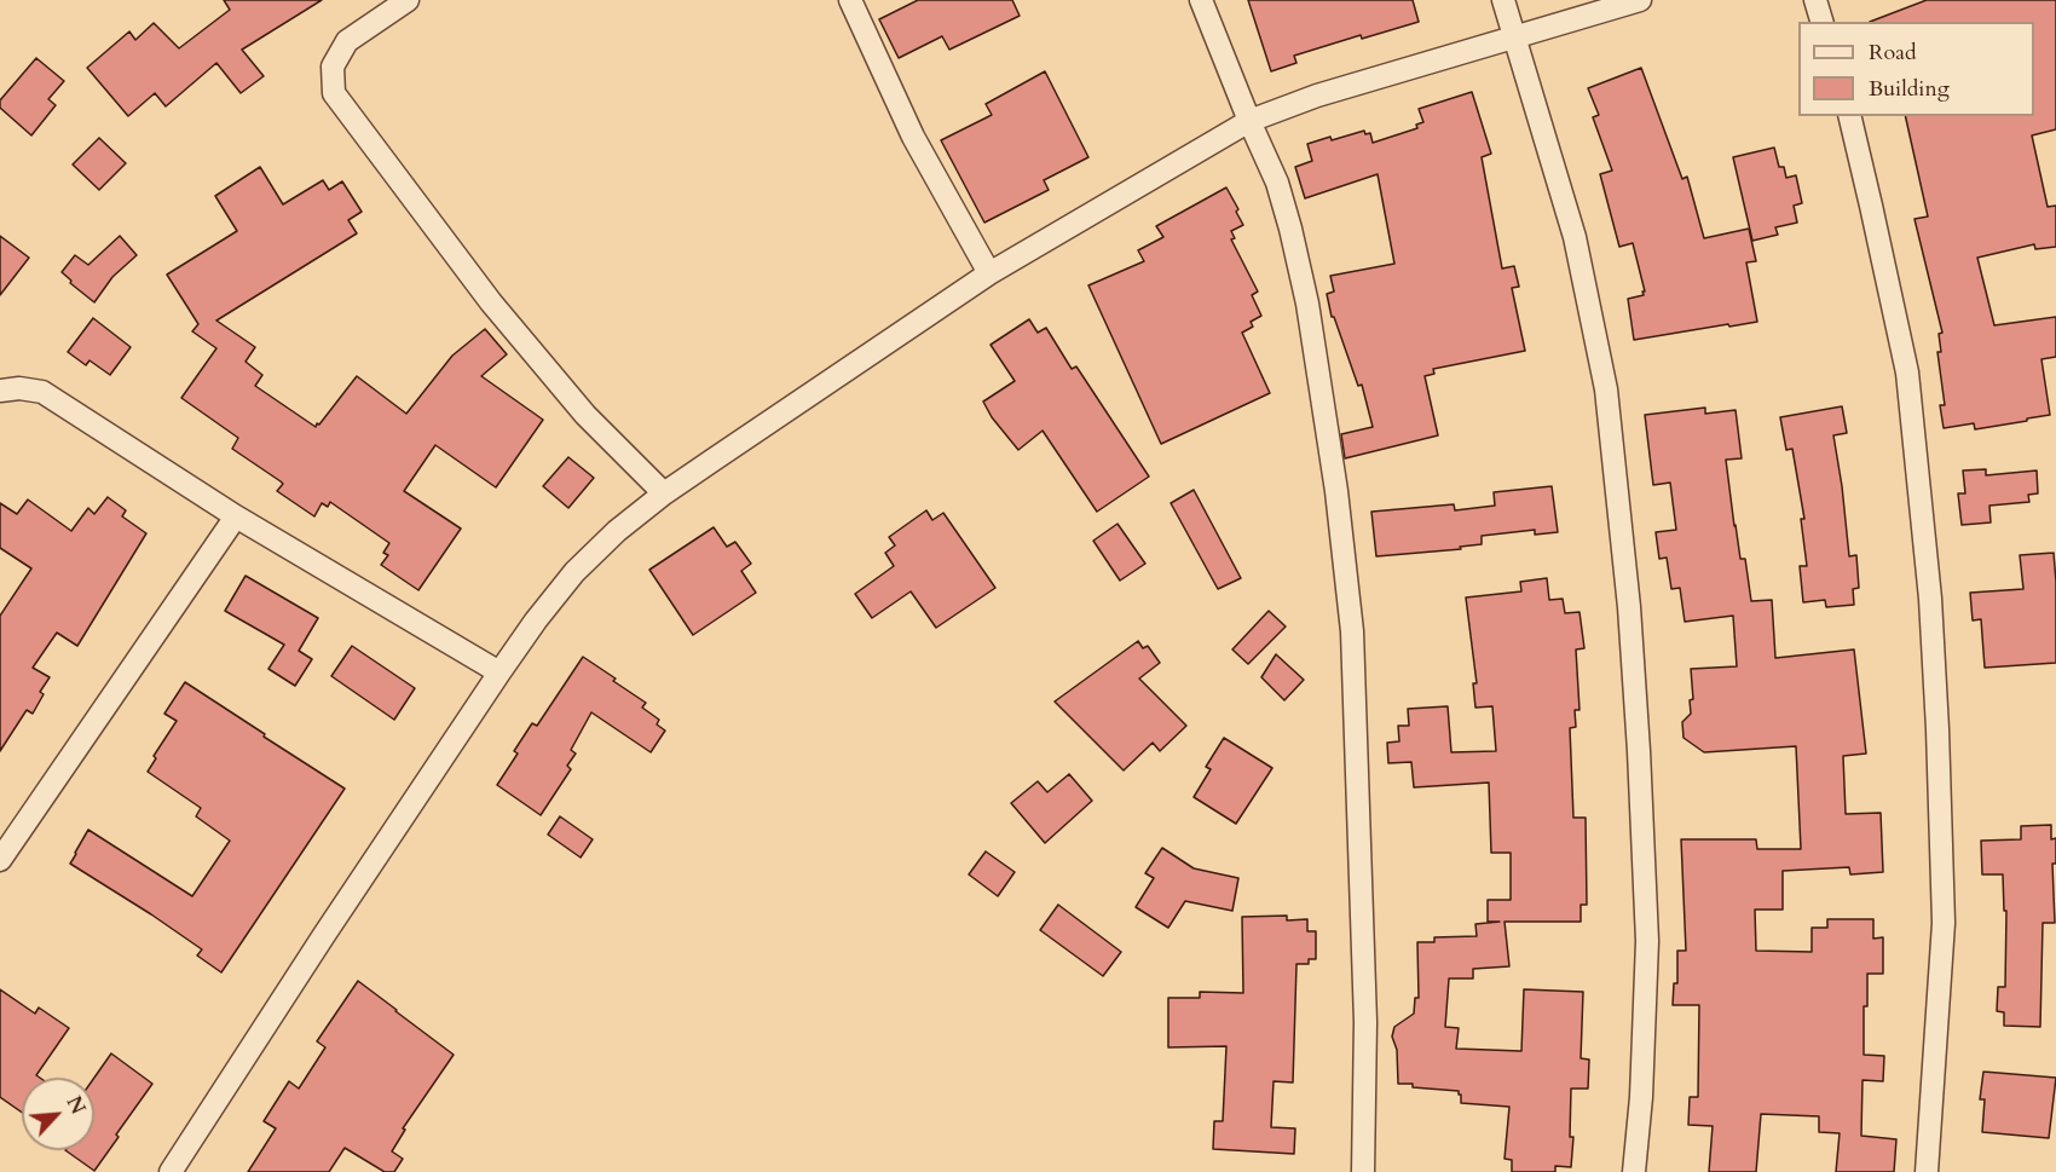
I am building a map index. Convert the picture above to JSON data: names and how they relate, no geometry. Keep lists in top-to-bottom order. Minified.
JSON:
{"legend":["Road","Building"],"north":"top right"}
